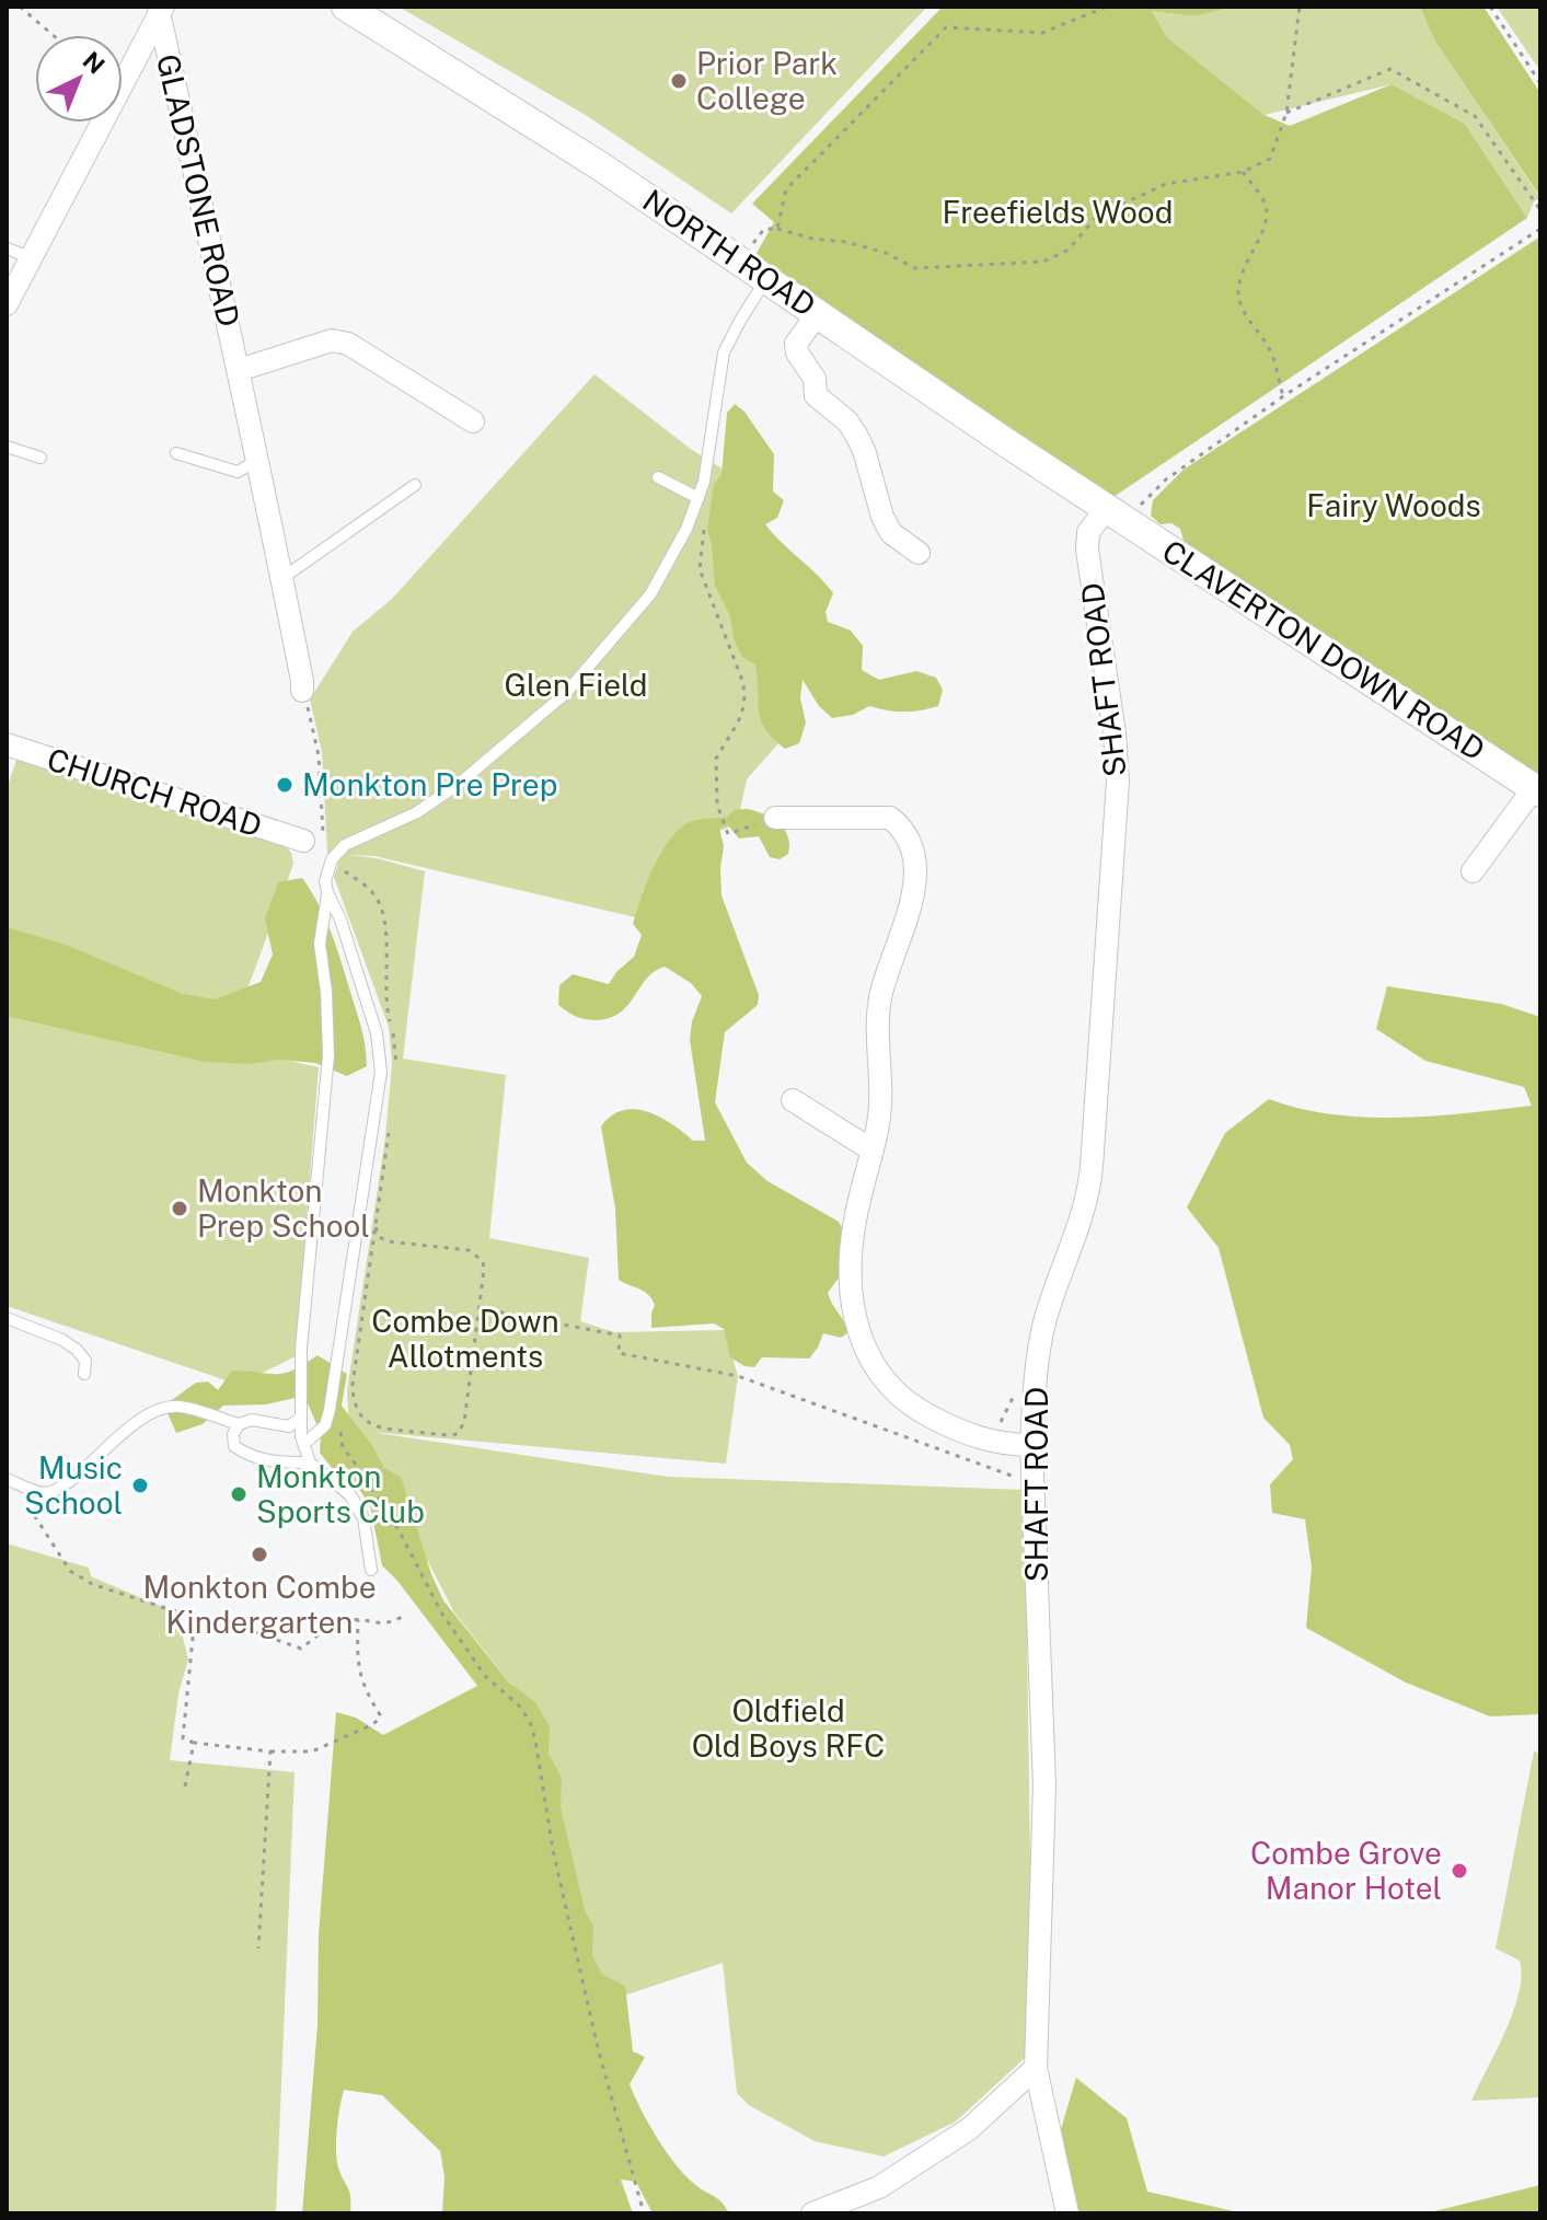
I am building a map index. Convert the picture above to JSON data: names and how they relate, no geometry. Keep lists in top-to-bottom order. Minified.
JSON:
{"streets":{"street":["GLADSTONE ROAD","NORTH ROAD","CLAVERTON DOWN ROAD","SHAFT ROAD","CHURCH ROAD"]},"crossings":[["NORTH ROAD","CLAVERTON DOWN ROAD"],["NORTH ROAD","SHAFT ROAD"],["CLAVERTON DOWN ROAD","SHAFT ROAD"]],"parks":["Freefields Wood","Fairy Woods","Glen Field","Combe Down Allotments","Oldfield Old Boys RFC"],"places":["Prior Park College","Monkton Pre Prep","Monkton Prep School","Music School","Monkton Sports Club","Monkton Combe Kindergarten","Combe Grove Manor Hotel"],"north":"top right"}
